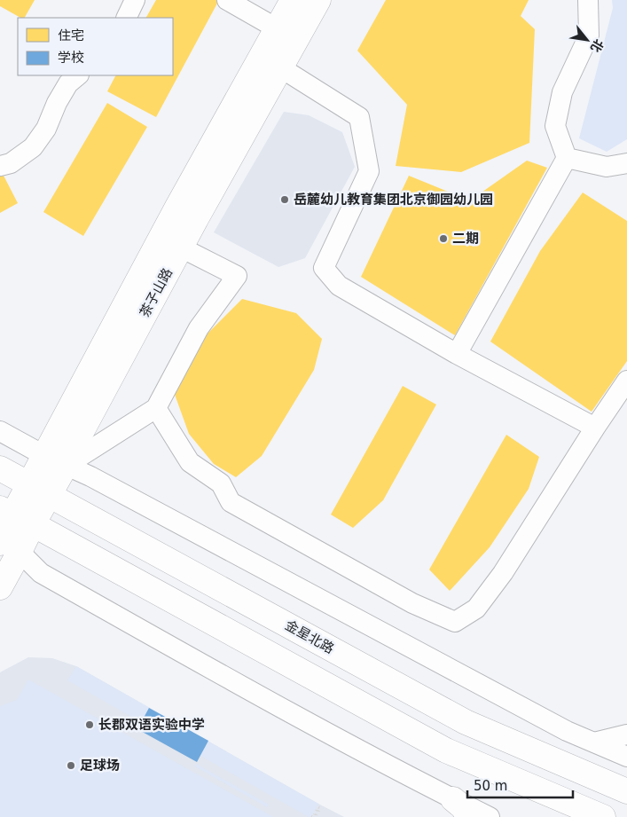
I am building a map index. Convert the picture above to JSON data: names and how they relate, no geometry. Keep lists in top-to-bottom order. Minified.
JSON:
{"streets":{"main road":["茶子山路","金星北路"]},"crossings":[["茶子山路","金星北路"]],"places":["岳麓幼儿教育集团北京御园幼儿园","二期","长郡双语实验中学","足球场"],"legend":["住宅","学校"],"scale_bar":"50 m","north":"bottom right"}
